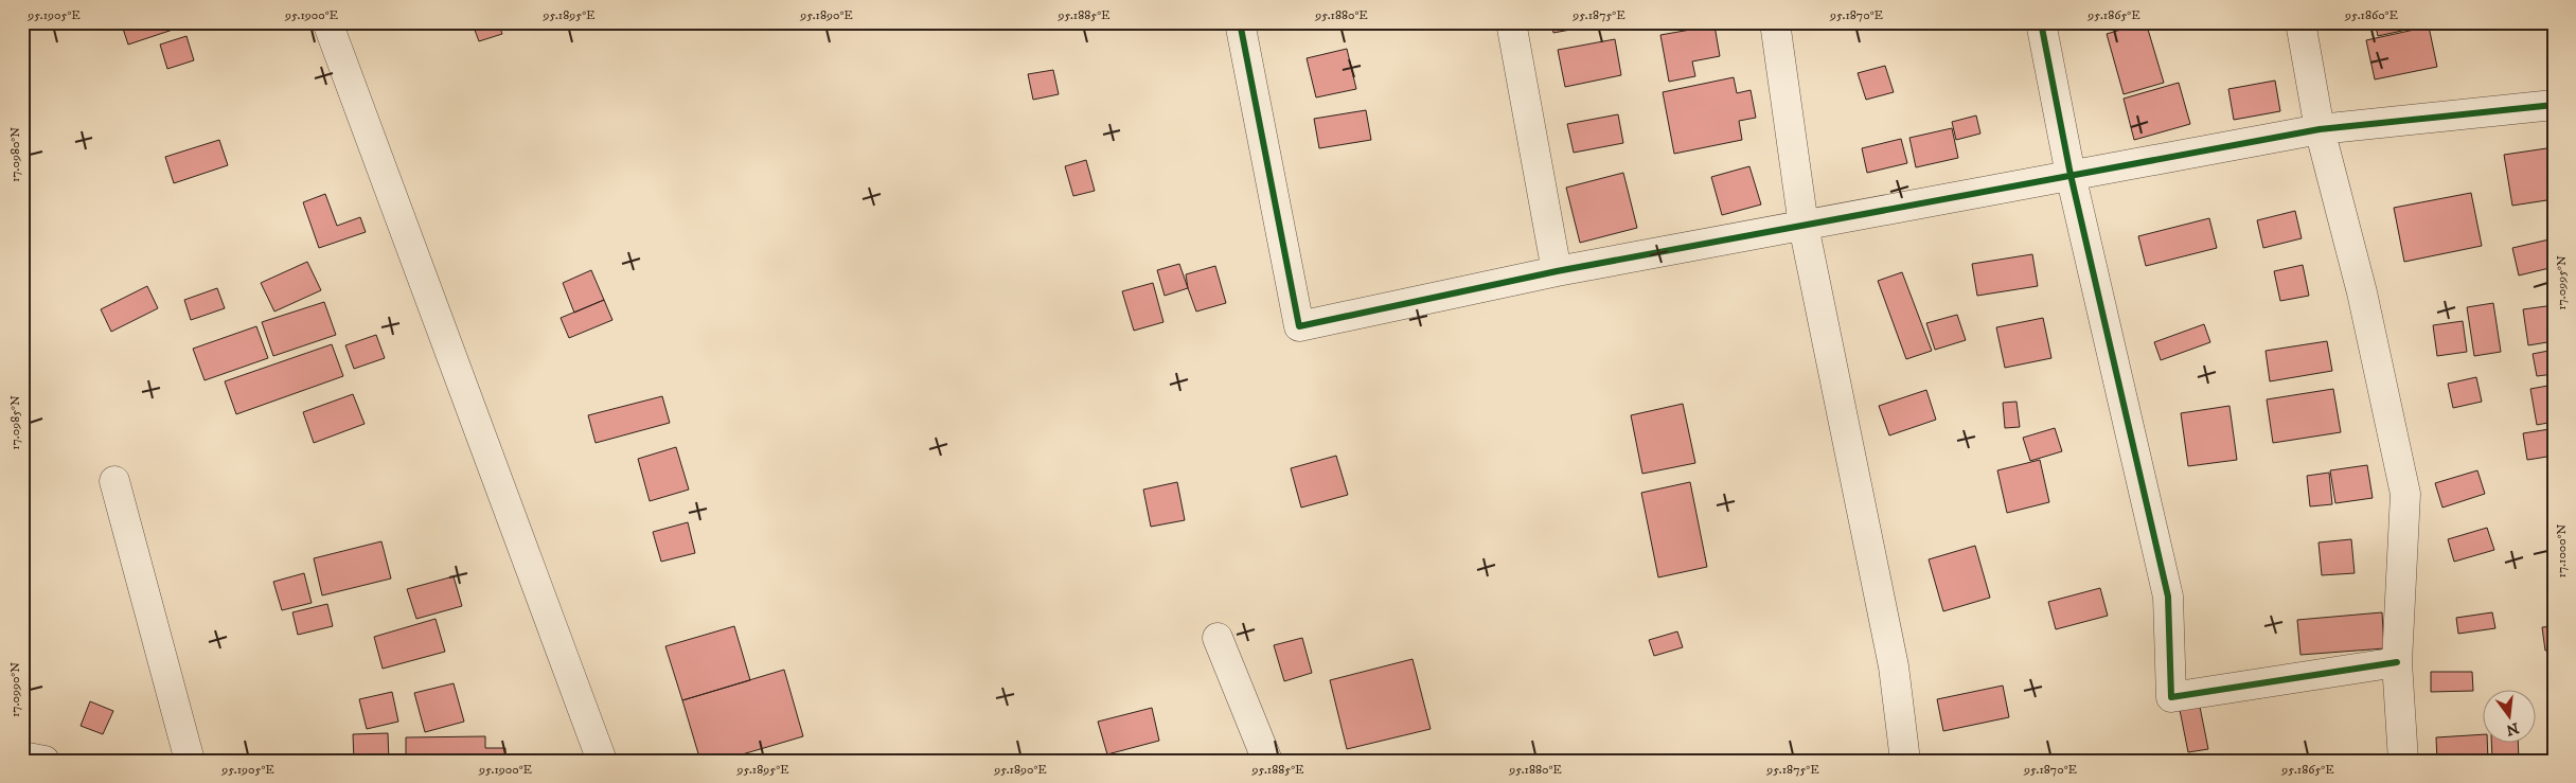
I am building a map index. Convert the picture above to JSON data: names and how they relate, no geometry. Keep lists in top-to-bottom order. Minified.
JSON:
{"north":"bottom","coordinates":["95.1905°E","95.1900°E","95.1895°E","95.1890°E","95.1885°E","95.1880°E","95.1875°E","95.1870°E","95.1865°E","95.1860°E","17.0980°N","17.0995°N","17.0985°N","17.1000°N","17.0990°N"]}
